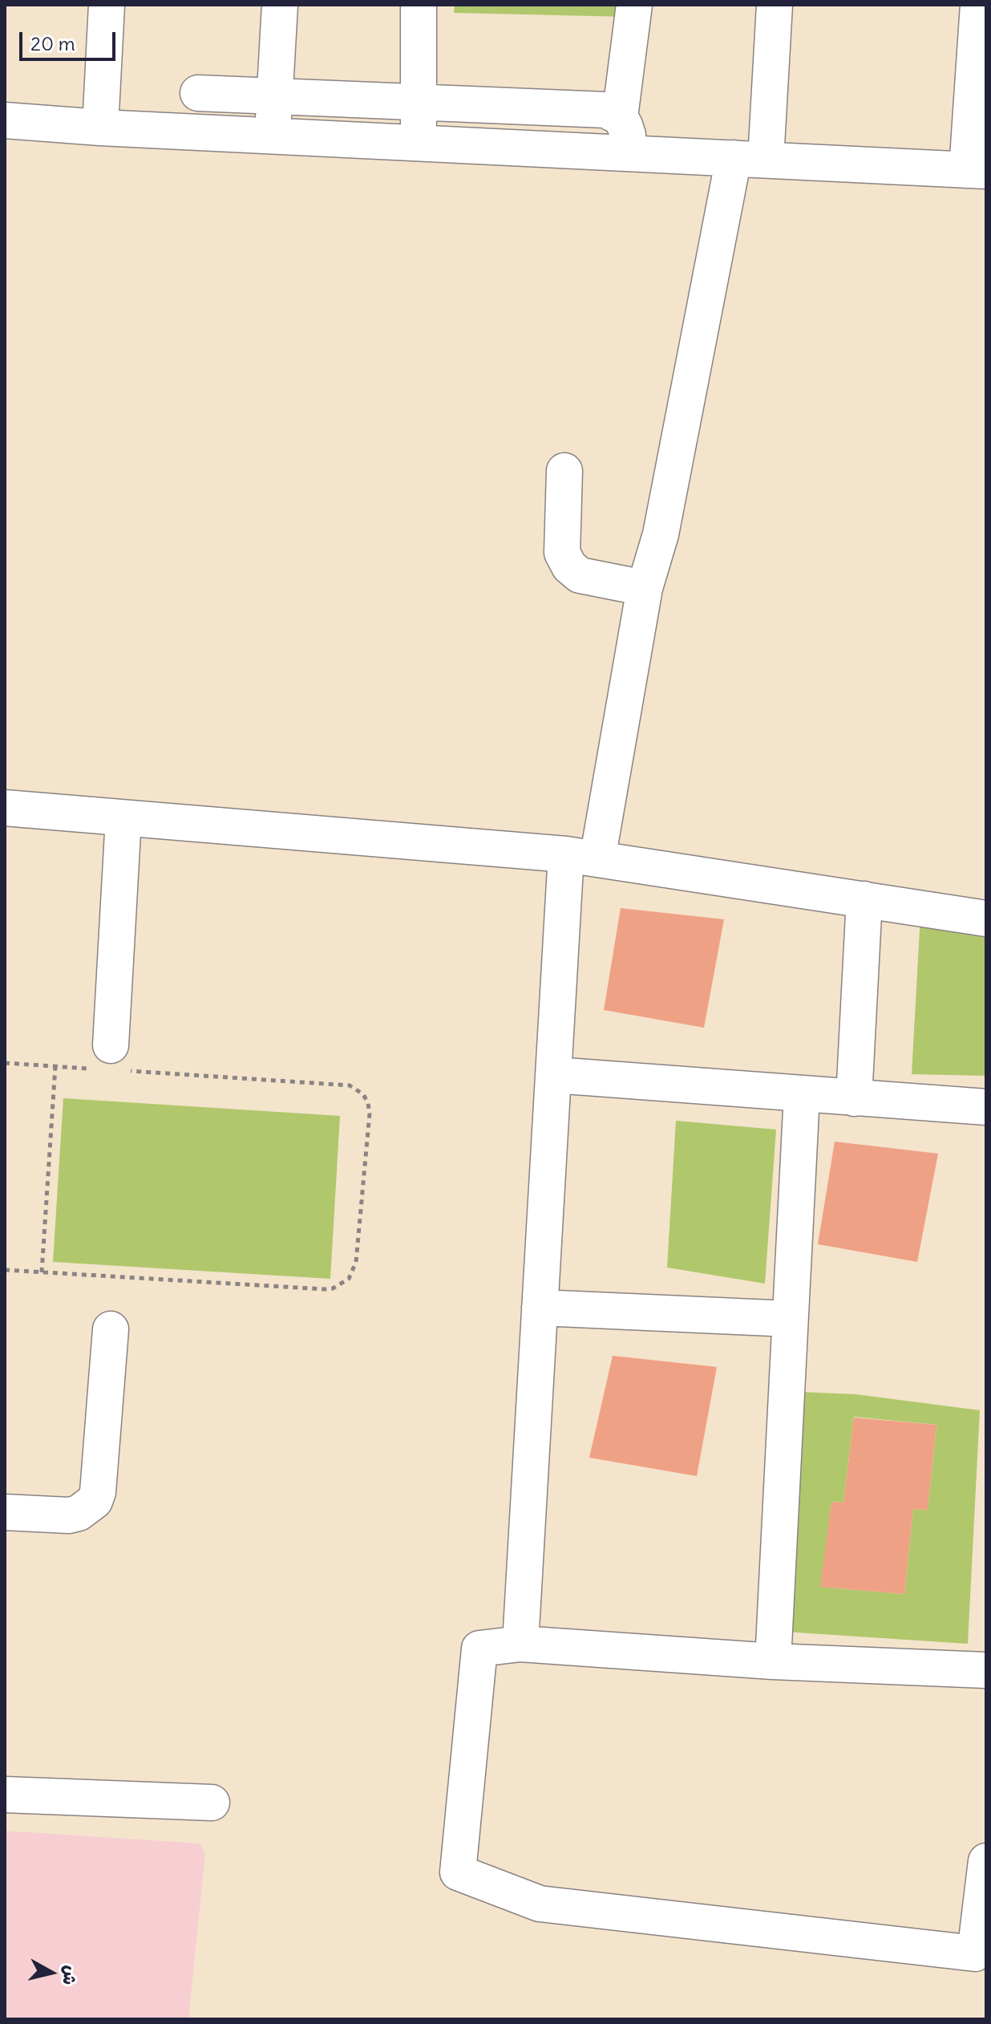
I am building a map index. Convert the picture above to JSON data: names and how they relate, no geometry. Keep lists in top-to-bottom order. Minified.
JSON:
{"scale_bar":"20 m","north":"right"}
